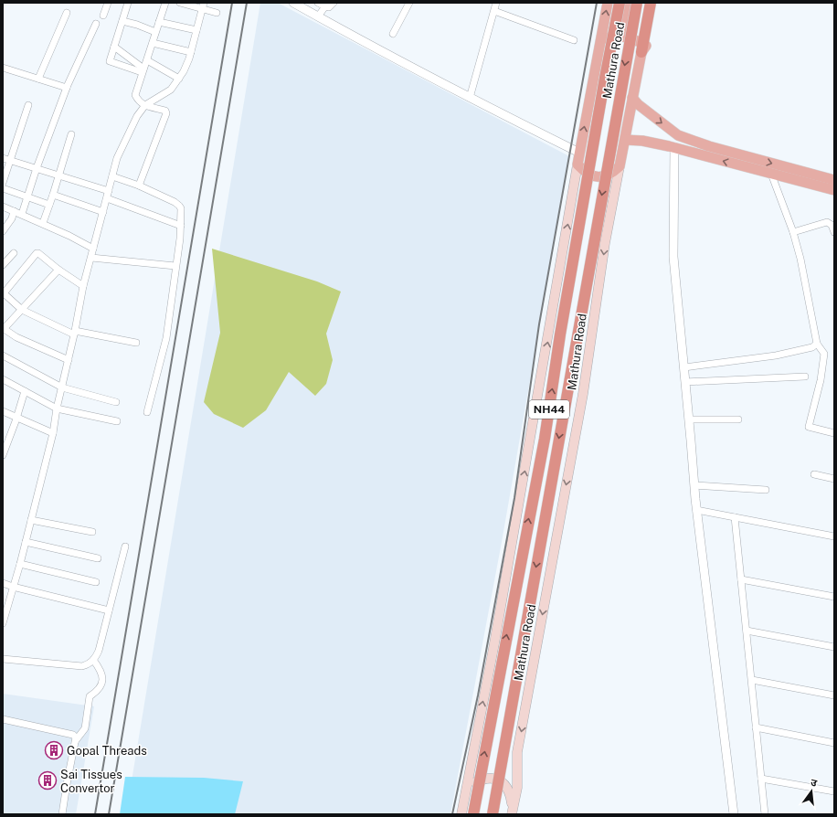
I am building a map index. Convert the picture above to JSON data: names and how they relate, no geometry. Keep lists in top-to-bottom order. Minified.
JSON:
{"streets":{"highway":["Mathura Road","NH44"]},"places":{"building":["Gopal Threads","Sai Tissues Convertor"]},"north":"top"}
